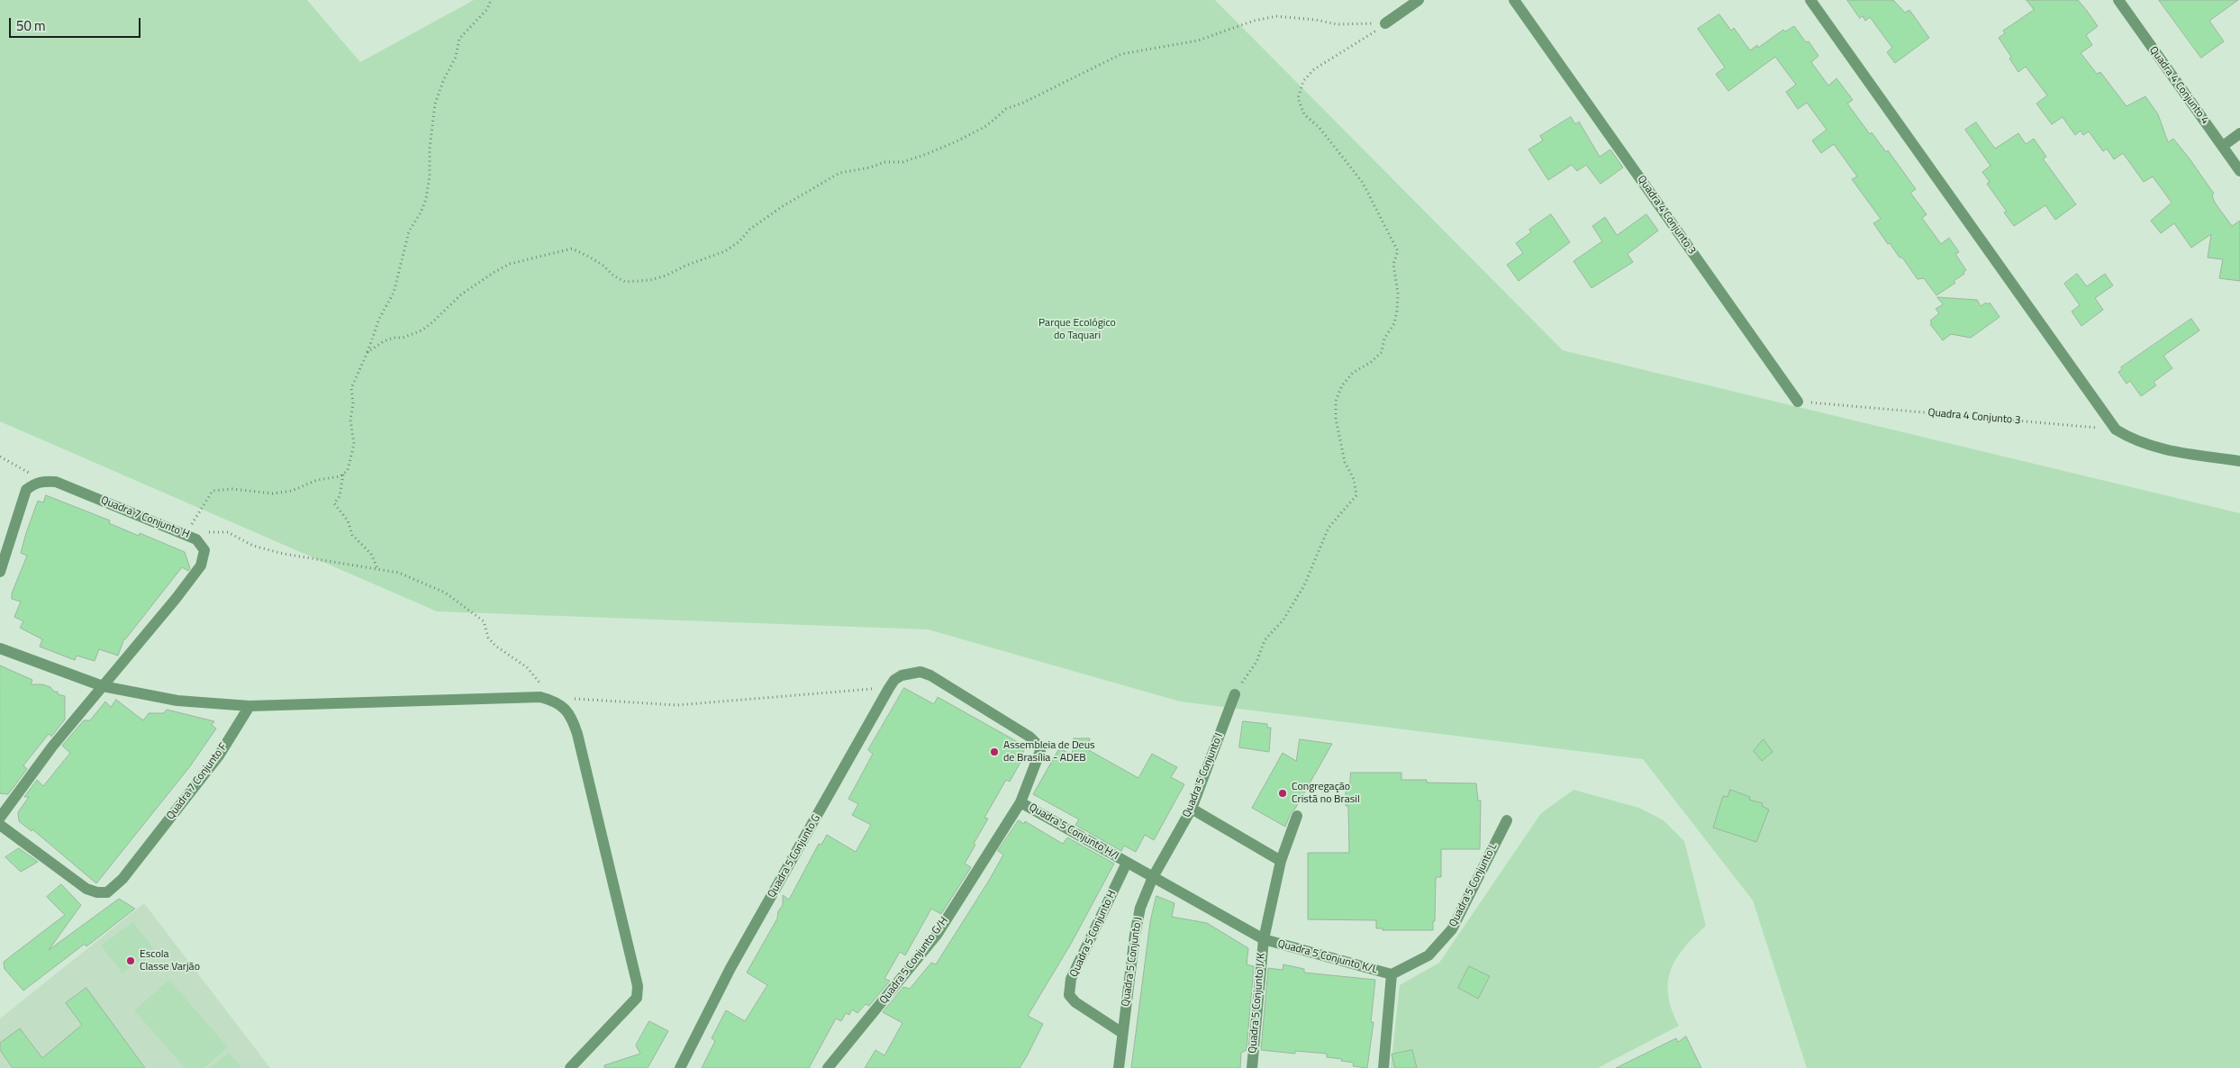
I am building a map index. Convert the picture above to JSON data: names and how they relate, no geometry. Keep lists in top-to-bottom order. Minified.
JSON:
{"streets":{"street":["Quadra 4 Conjunto 4","Quadra 4 Conjunto 3","Quadra 7 Conjunto H","Quadra 5 Conjunto I","Quadra 7 Conjunto F","Quadra 5 Conjunto H/I","Quadra 5 Conjunto G","Quadra 5 Conjunto L","Quadra 5 Conjunto H","Quadra 5 Conjunto K/L","Quadra 5 Conjunto G/H","Quadra 5 Conjunto J","Quadra 5 Conjunto J/K"]},"crossings":[["Quadra 5 Conjunto I","Quadra 5 Conjunto H/I"],["Quadra 5 Conjunto I","Quadra 5 Conjunto J"],["Quadra 5 Conjunto H/I","Quadra 5 Conjunto H"],["Quadra 5 Conjunto H/I","Quadra 5 Conjunto G/H"],["Quadra 5 Conjunto H/I","Quadra 5 Conjunto J"],["Quadra 5 Conjunto G","Quadra 5 Conjunto G/H"],["Quadra 5 Conjunto L","Quadra 5 Conjunto K/L"],["Quadra 5 Conjunto H","Quadra 5 Conjunto J"],["Quadra 5 Conjunto K/L","Quadra 5 Conjunto J/K"]],"parks":["Parque Ecológico do Taquari"],"places":["Assembleia de Deus de Brasília - ADEB","Congregação Cristã no Brasil","Escola Classe Varjão"],"scale_bar":"50 m"}
